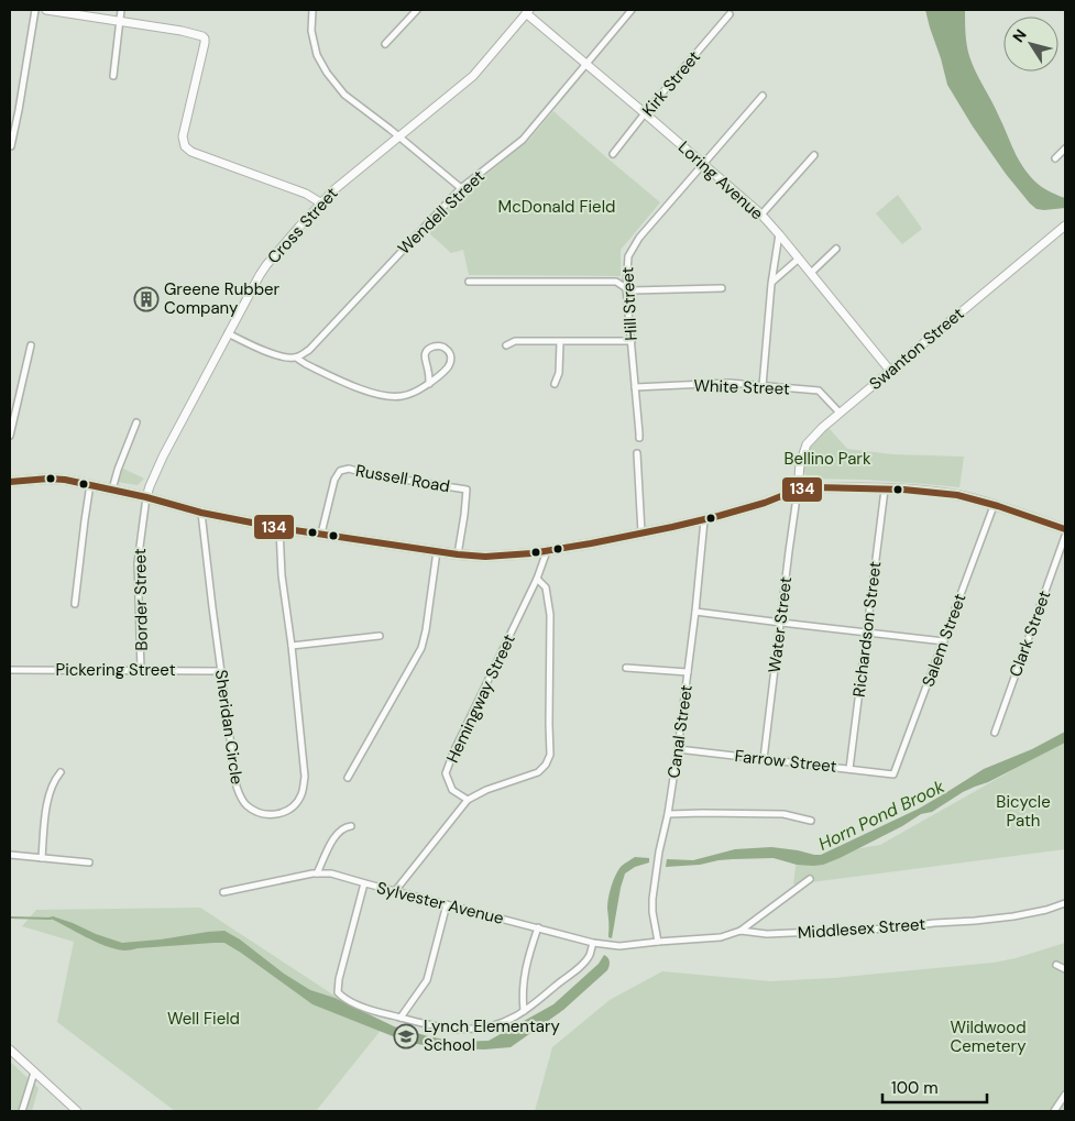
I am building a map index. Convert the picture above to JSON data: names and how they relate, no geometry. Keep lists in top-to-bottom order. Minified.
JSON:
{"streets":{"street":["Kirk Street","Loring Avenue","Wendell Street","Cross Street","Hill Street","Swanton Street","White Street","Russell Road","Border Street","Water Street","Richardson Street","Clark Street","Salem Street","Pickering Street","Hemingway Street","Sheridan Circle","Canal Street","Farrow Street","Sylvester Avenue","Middlesex Street"]},"crossings":[["Kirk Street","Loring Avenue"],["Loring Avenue","Wendell Street"],["Loring Avenue","Cross Street"],["Loring Avenue","Hill Street"],["Loring Avenue","Swanton Street"],["Cross Street","Border Street"],["Hill Street","White Street"],["Swanton Street","White Street"],["Swanton Street","Water Street"],["Border Street","Pickering Street"],["Water Street","Farrow Street"],["Richardson Street","Farrow Street"],["Salem Street","Farrow Street"],["Pickering Street","Sheridan Circle"],["Canal Street","Farrow Street"],["Canal Street","Sylvester Avenue"],["Canal Street","Middlesex Street"],["Sylvester Avenue","Middlesex Street"]],"water":["Horn Pond Brook"],"parks":["McDonald Field","Bellino Park","Bicycle Path","Well Field","Wildwood Cemetery"],"places":{"building":["Greene Rubber Company"],"school or university":["Lynch Elementary School"]},"lines":["transit line 134"],"scale_bar":"100 m","north":"top left"}
